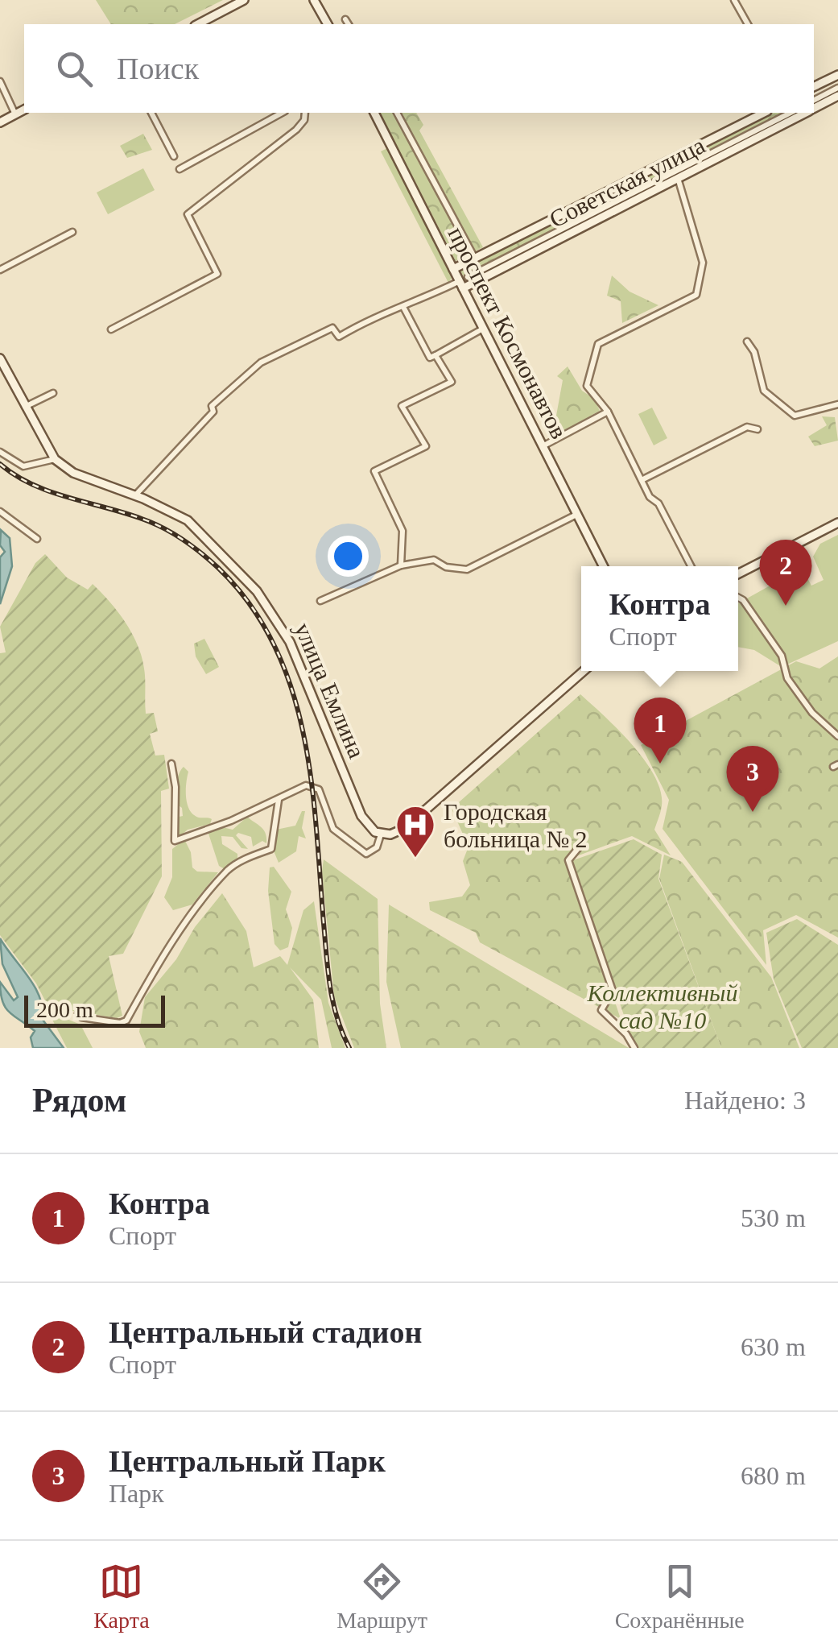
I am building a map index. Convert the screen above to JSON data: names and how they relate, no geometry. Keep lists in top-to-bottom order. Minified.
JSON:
{"streets":{"street":["Советская улица","проспект Космонавтов","улица Емлина"]},"crossings":[["Советская улица","проспект Космонавтов"]],"parks":["Коллективный сад №10"],"places":{"hospital":["Городская больница № 2"]},"scale_bar":"200 m","page":{"search":"Поиск","pins":["2","1","3"],"popup":["Контра","Спорт"],"scale":"200 m","heading":["Рядом","Найдено: 3"],"list":[{"mark":"1","name":"Контра","note":"Спорт","value":"530 m"},{"mark":"2","name":"Центральный стадион","note":"Спорт","value":"630 m"},{"mark":"3","name":"Центральный Парк","note":"Парк","value":"680 m"}],"nav":["Карта","Маршрут","Сохранённые"]}}
